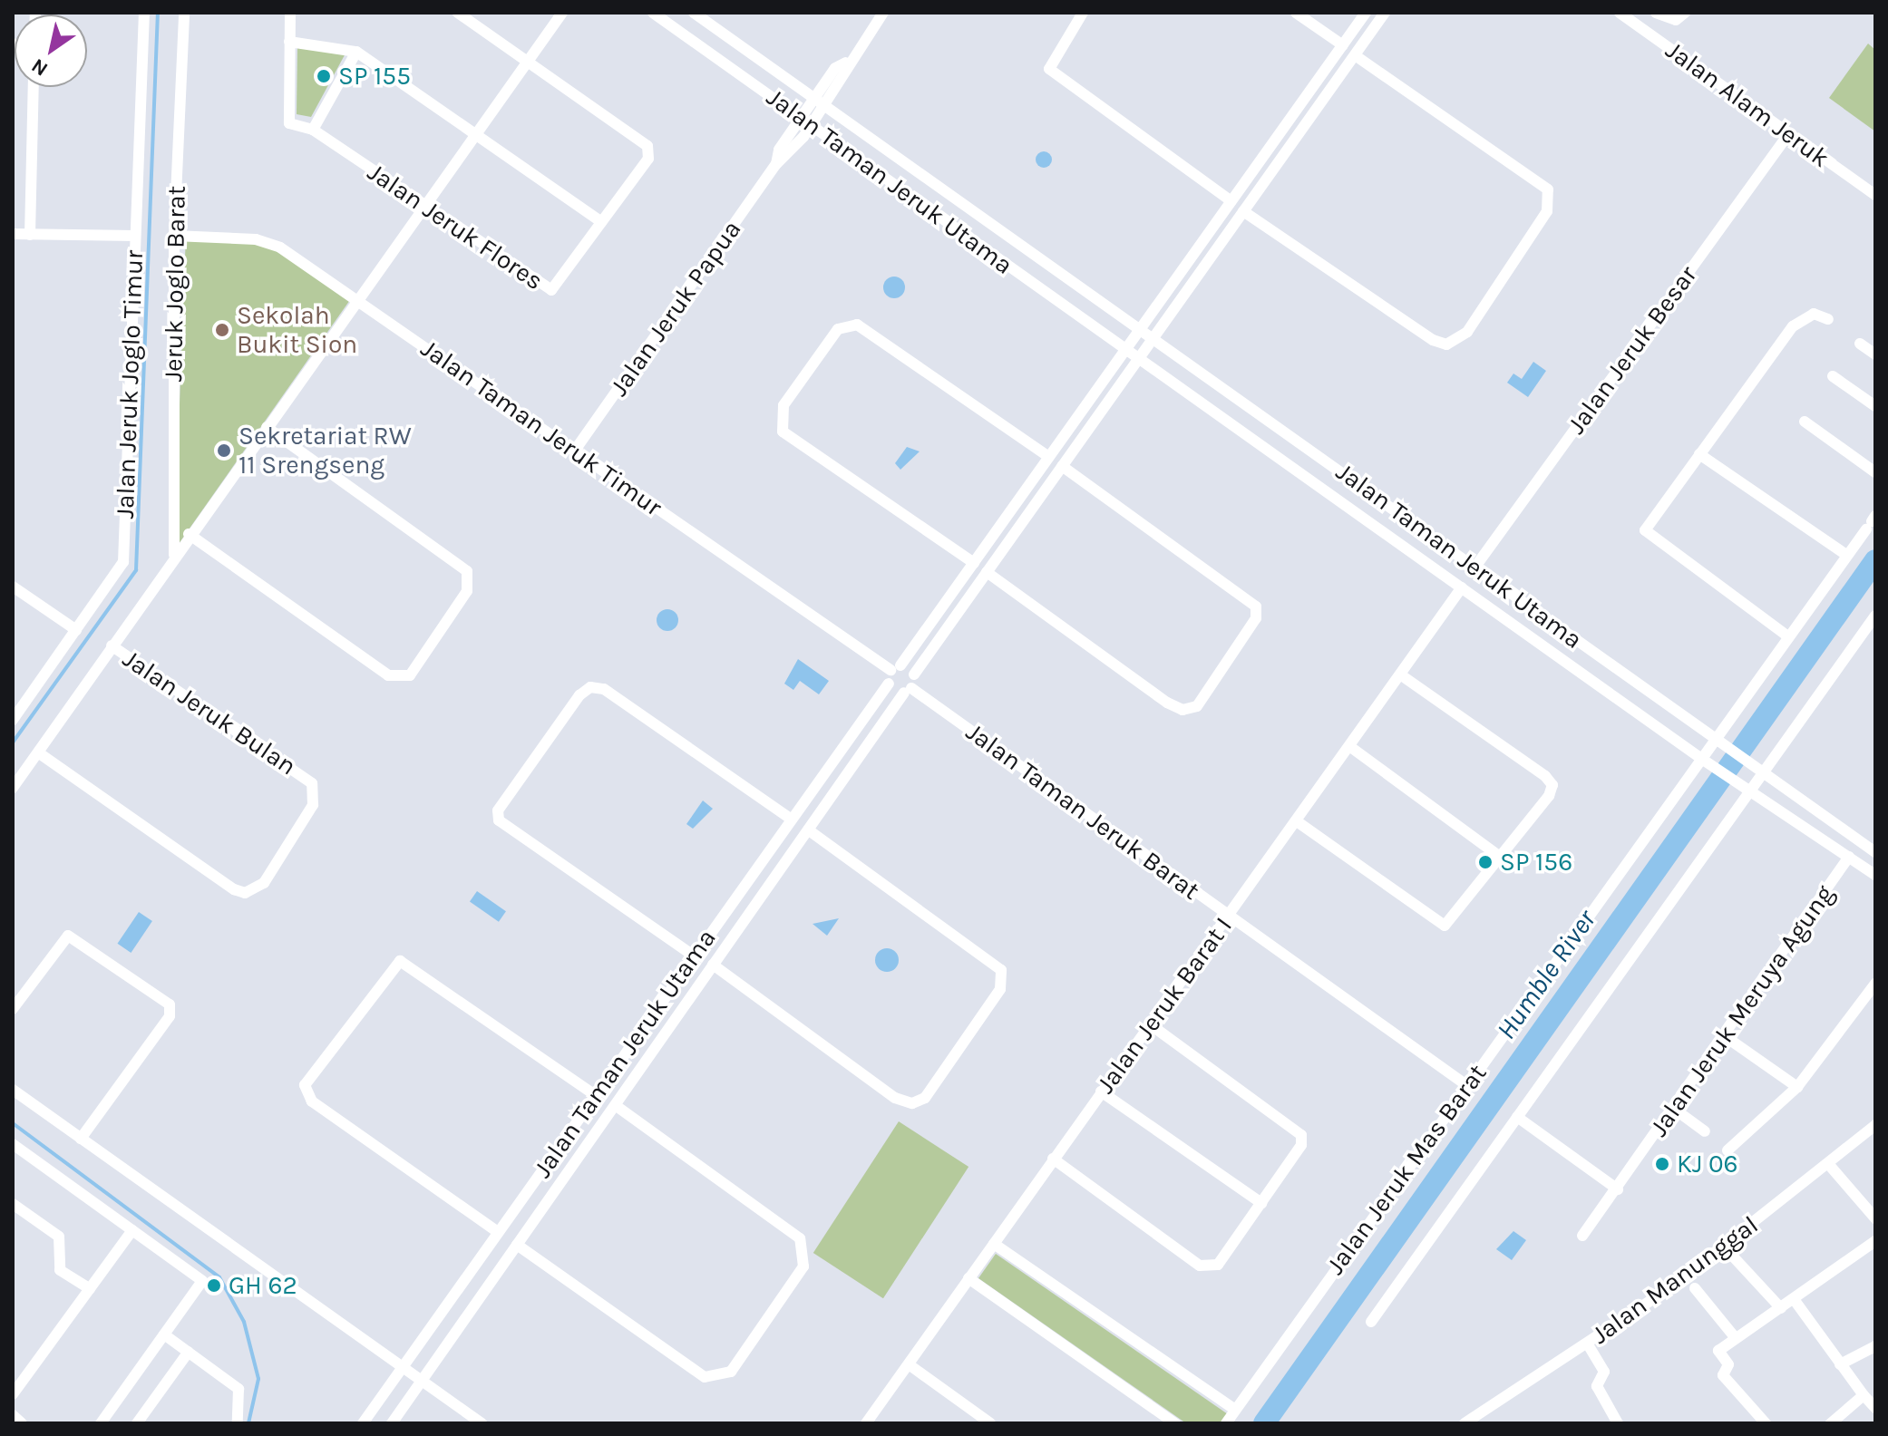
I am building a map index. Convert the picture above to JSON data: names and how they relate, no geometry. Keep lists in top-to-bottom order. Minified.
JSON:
{"streets":{"street":["Jalan Alam Jeruk","Jalan Taman Jeruk Utama","Jalan Jeruk Flores","Jeruk Joglo Barat","Jalan Jeruk Papua","Jalan Jeruk Besar","Jalan Jeruk Joglo Timur","Jalan Taman Jeruk Timur","Jalan Jeruk Bulan","Jalan Taman Jeruk Barat","Jalan Jeruk Barat I","Jalan Jeruk Meruya Agung","Jalan Jeruk Mas Barat","Jalan Manunggal"]},"crossings":[["Jalan Alam Jeruk","Jalan Jeruk Besar"],["Jalan Taman Jeruk Utama","Jalan Jeruk Papua"],["Jalan Taman Jeruk Utama","Jalan Jeruk Besar"],["Jalan Taman Jeruk Utama","Jalan Taman Jeruk Barat"],["Jalan Taman Jeruk Utama","Jalan Jeruk Barat I"],["Jalan Taman Jeruk Utama","Jalan Jeruk Meruya Agung"],["Jalan Taman Jeruk Utama","Jalan Jeruk Mas Barat"],["Jeruk Joglo Barat","Jalan Taman Jeruk Timur"],["Jalan Jeruk Papua","Jalan Taman Jeruk Timur"],["Jalan Taman Jeruk Barat","Jalan Jeruk Barat I"],["Jalan Taman Jeruk Barat","Jalan Jeruk Mas Barat"]],"water":["Humble River"],"places":["SP 155","Sekolah Bukit Sion","Sekretariat RW 11 Srengseng","SP 156","KJ 06","GH 62"],"north":"bottom left"}
